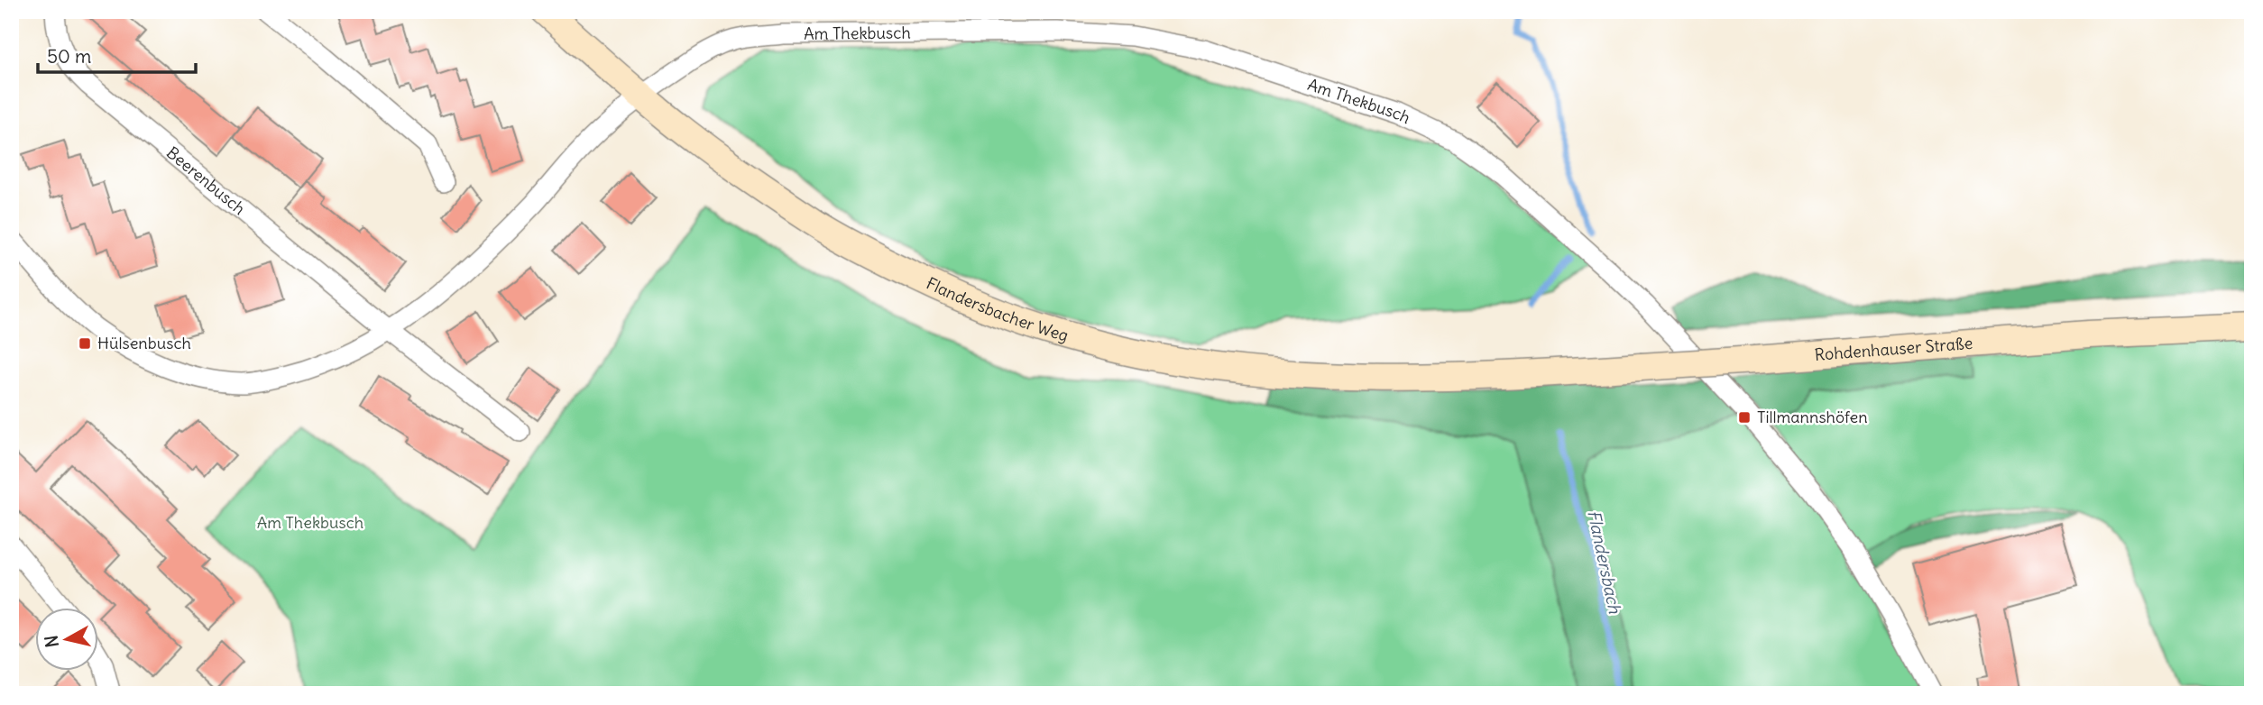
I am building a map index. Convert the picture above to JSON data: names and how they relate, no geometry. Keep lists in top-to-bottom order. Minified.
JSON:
{"streets":{"main road":["Flandersbacher Weg","Rohdenhauser Straße"],"street":["Am Thekbusch","Beerenbusch"]},"crossings":[["Am Thekbusch","Beerenbusch"],["Am Thekbusch","Flandersbacher Weg"],["Flandersbacher Weg","Rohdenhauser Straße"]],"water":["Flandersbach"],"parks":["Am Thekbusch"],"places":{"transit":["Hülsenbusch","Tillmannshöfen"]},"scale_bar":"50 m","north":"left"}
